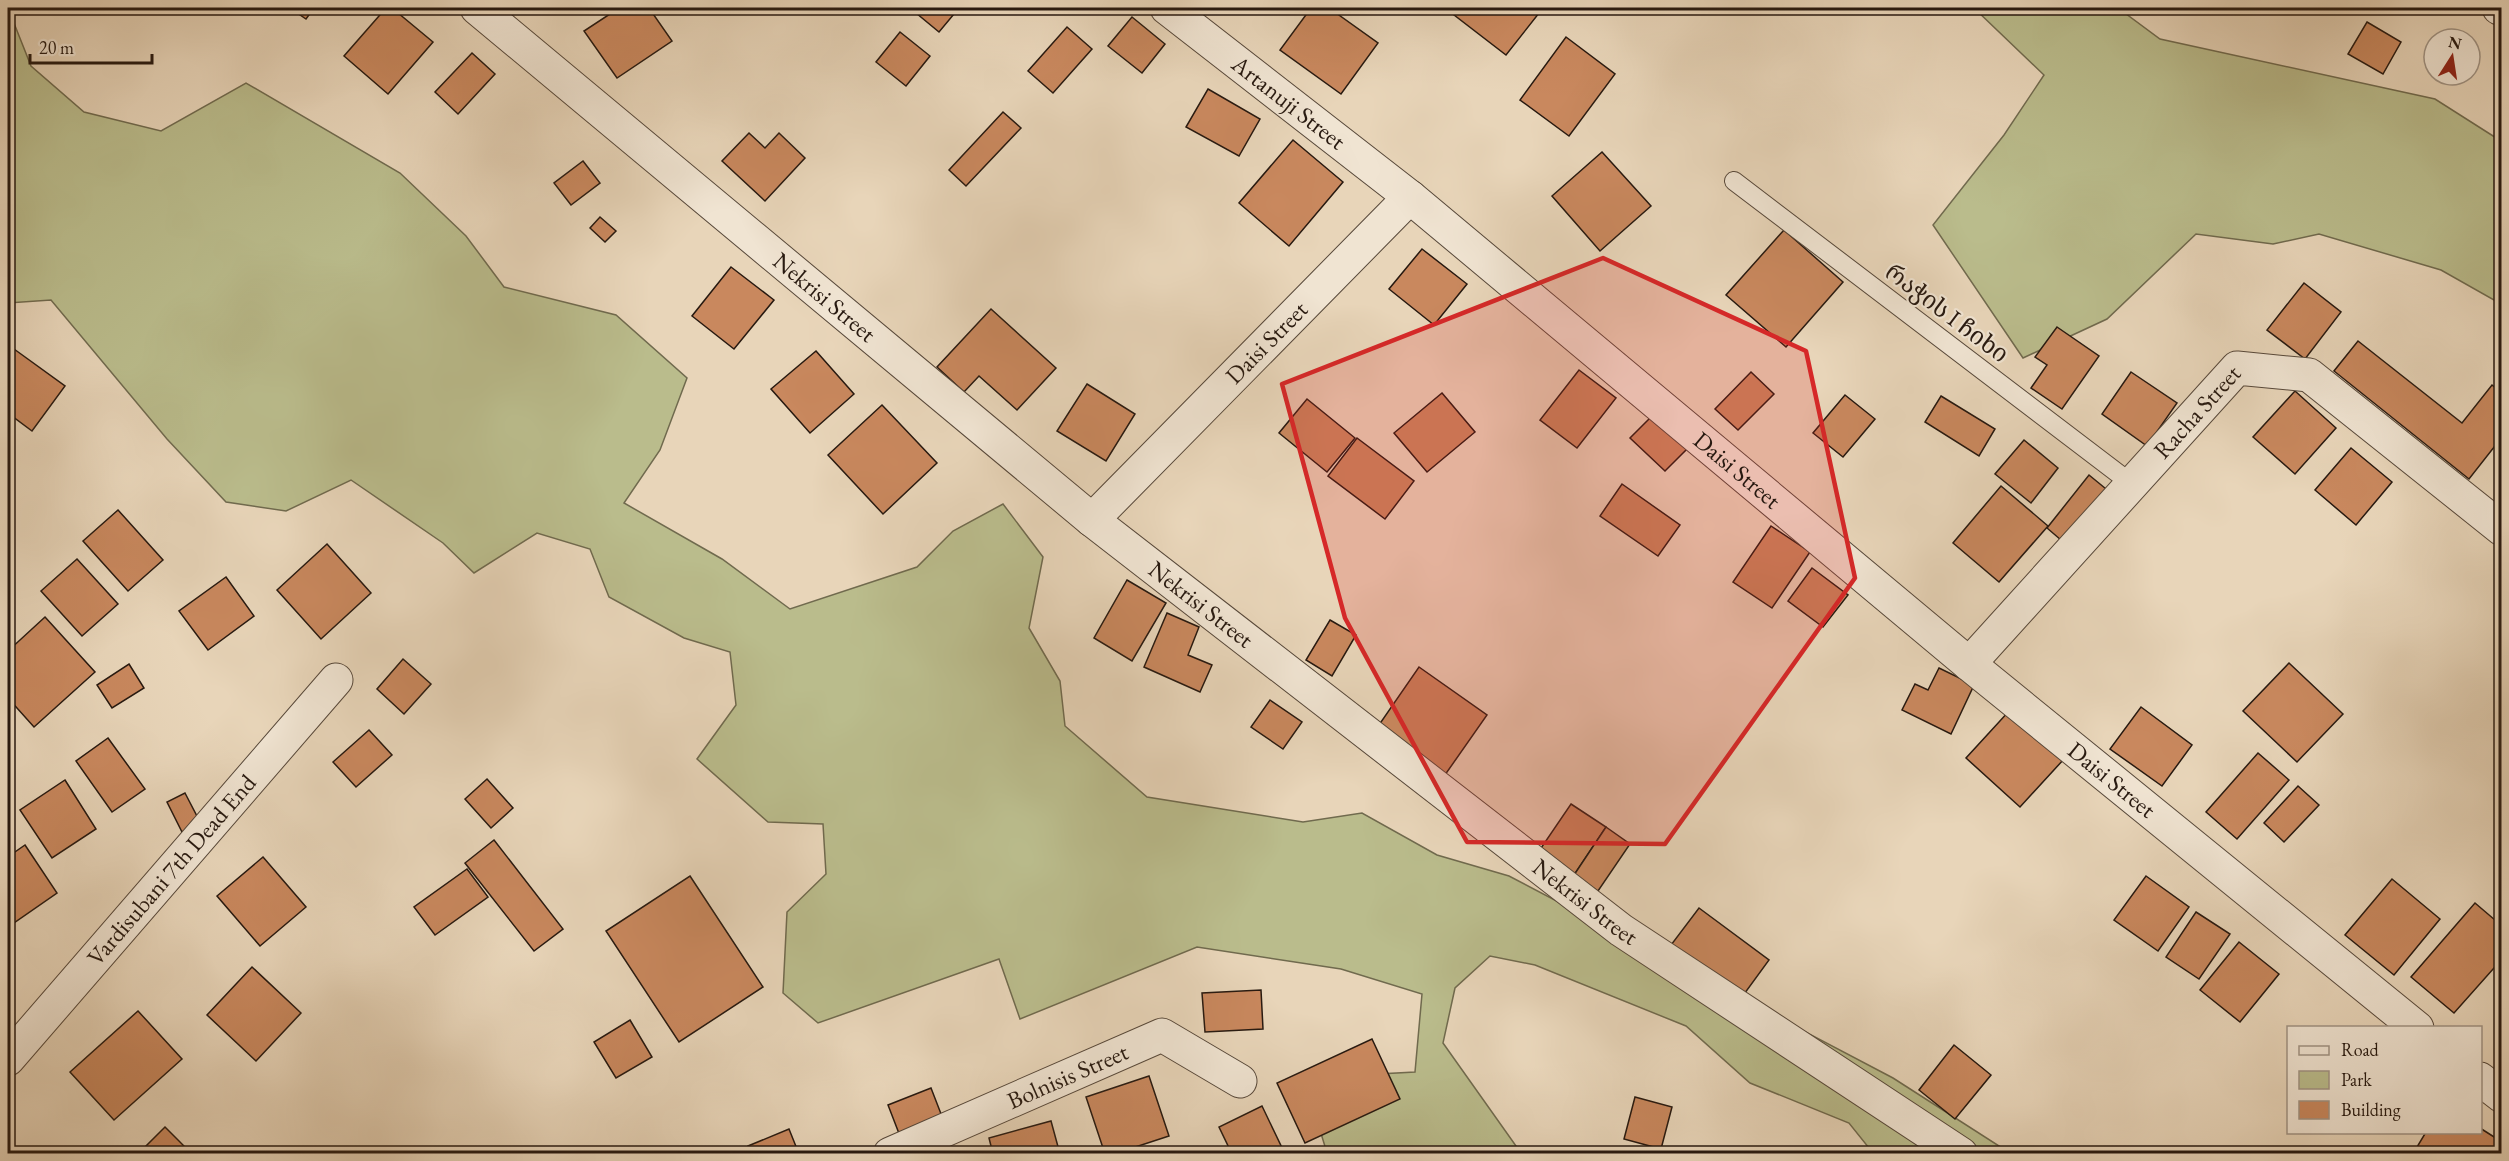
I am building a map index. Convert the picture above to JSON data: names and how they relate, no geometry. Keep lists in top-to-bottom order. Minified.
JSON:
{"streets":{"street":["Artanuji Street","Nekrisi Street","Daisi Street","Racha Street","Vardisubani 7th Dead End","Bolnisis Street"],"lane":["რაჭის I ჩიხი"]},"crossings":[["Artanuji Street","Daisi Street"],["Nekrisi Street","Daisi Street"],["რაჭის I ჩიხი","Racha Street"],["Daisi Street","Racha Street"]],"legend":["Road","Park","Building"],"scale_bar":"20 m","north":"top"}
